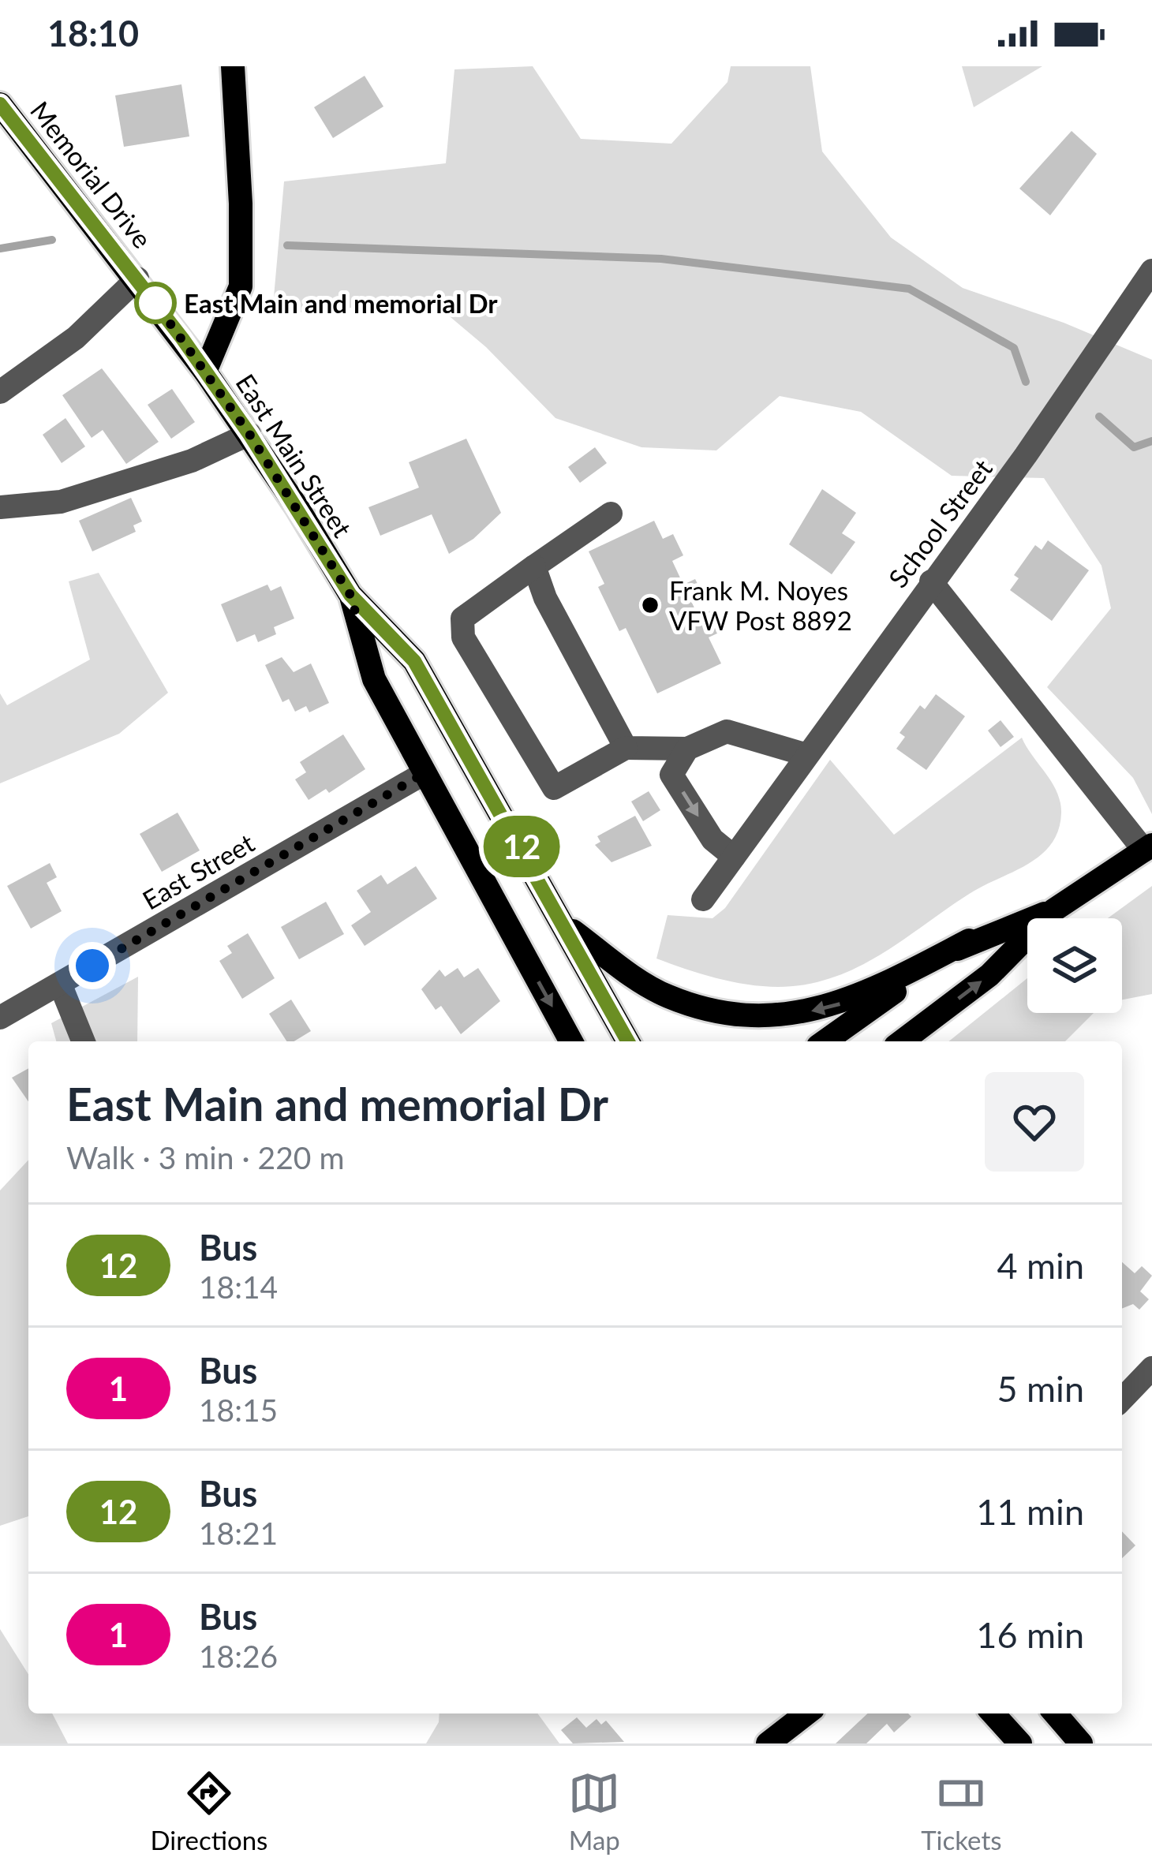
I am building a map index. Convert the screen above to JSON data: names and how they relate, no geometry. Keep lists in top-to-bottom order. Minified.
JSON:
{"streets":{"main road":["Memorial Drive","East Main Street"],"street":["School Street","East Street"]},"crossings":[["Memorial Drive","East Main Street"],["East Main Street","East Street"]],"places":["East Main and memorial Dr","Frank M. Noyes VFW Post 8892"],"lines":["bus line 12"],"page":{"status":"18:10","on_map":"12","heading":["East Main and memorial Dr","Walk · 3 min · 220 m"],"list":[{"mark":"12","name":"Bus","note":"18:14","value":"4 min"},{"mark":"1","name":"Bus","note":"18:15","value":"5 min"},{"mark":"12","name":"Bus","note":"18:21","value":"11 min"},{"mark":"1","name":"Bus","note":"18:26","value":"16 min"}],"tabs":["Directions","Map","Tickets"]}}
